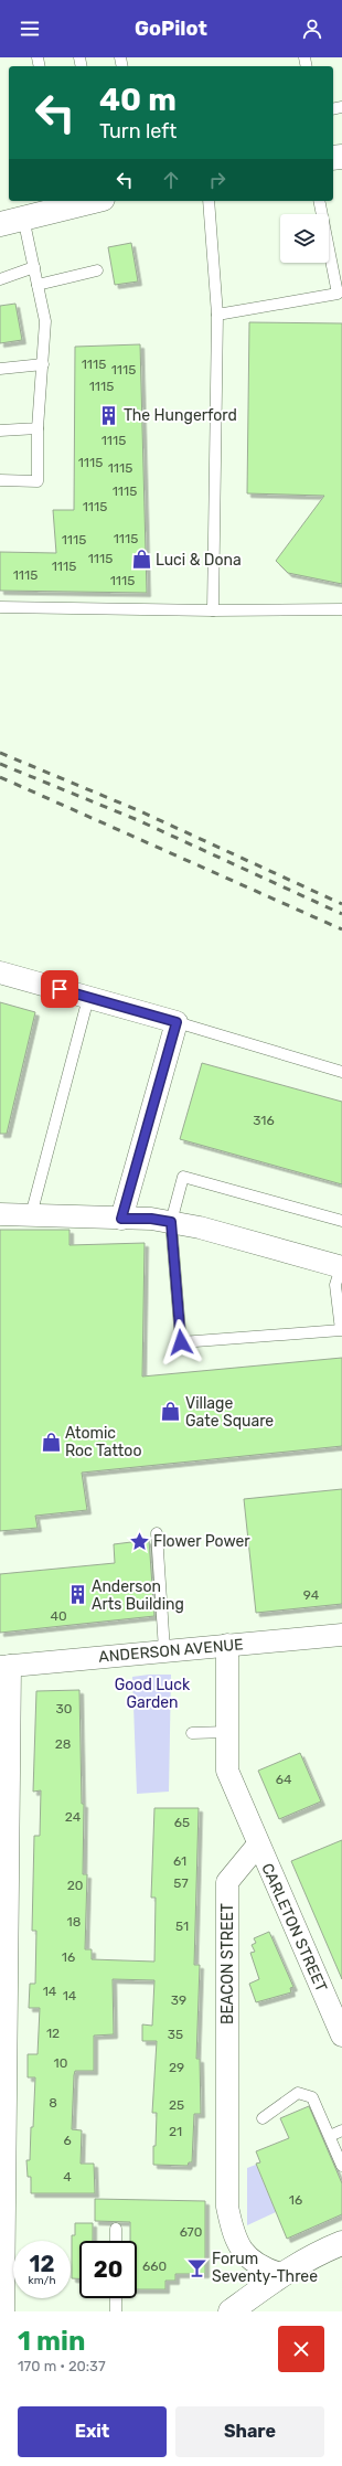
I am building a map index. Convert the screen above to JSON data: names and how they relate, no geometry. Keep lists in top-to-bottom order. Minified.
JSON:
{"streets":{"street":["ANDERSON AVENUE","CARLETON STREET","BEACON STREET"]},"crossings":[["CARLETON STREET","BEACON STREET"]],"parks":["Good Luck Garden"],"places":{"building":["The Hungerford","Anderson Arts Building"],"shop":["Luci & Dona","Village Gate Square","Atomic Roc Tattoo"],"place":["Flower Power"],"bar":["Forum Seventy-Three"]},"house_numbers":["1115","1115","1115","1115","1115","1115","1115","1115","1115","1115","1115","1115","1115","1115","316","94","40","30","28","64","24","65","61","57","20","18","51","16","14","14","39","12","35","10","29","8","25","21","6","4","16","670","660"],"page":{"header":"GoPilot","turn":["40 m","Turn left"],"speed":"12 km/h","limit":"20","heading":["1 min","170 m · 20:37"],"buttons":["Exit","Share"]}}
